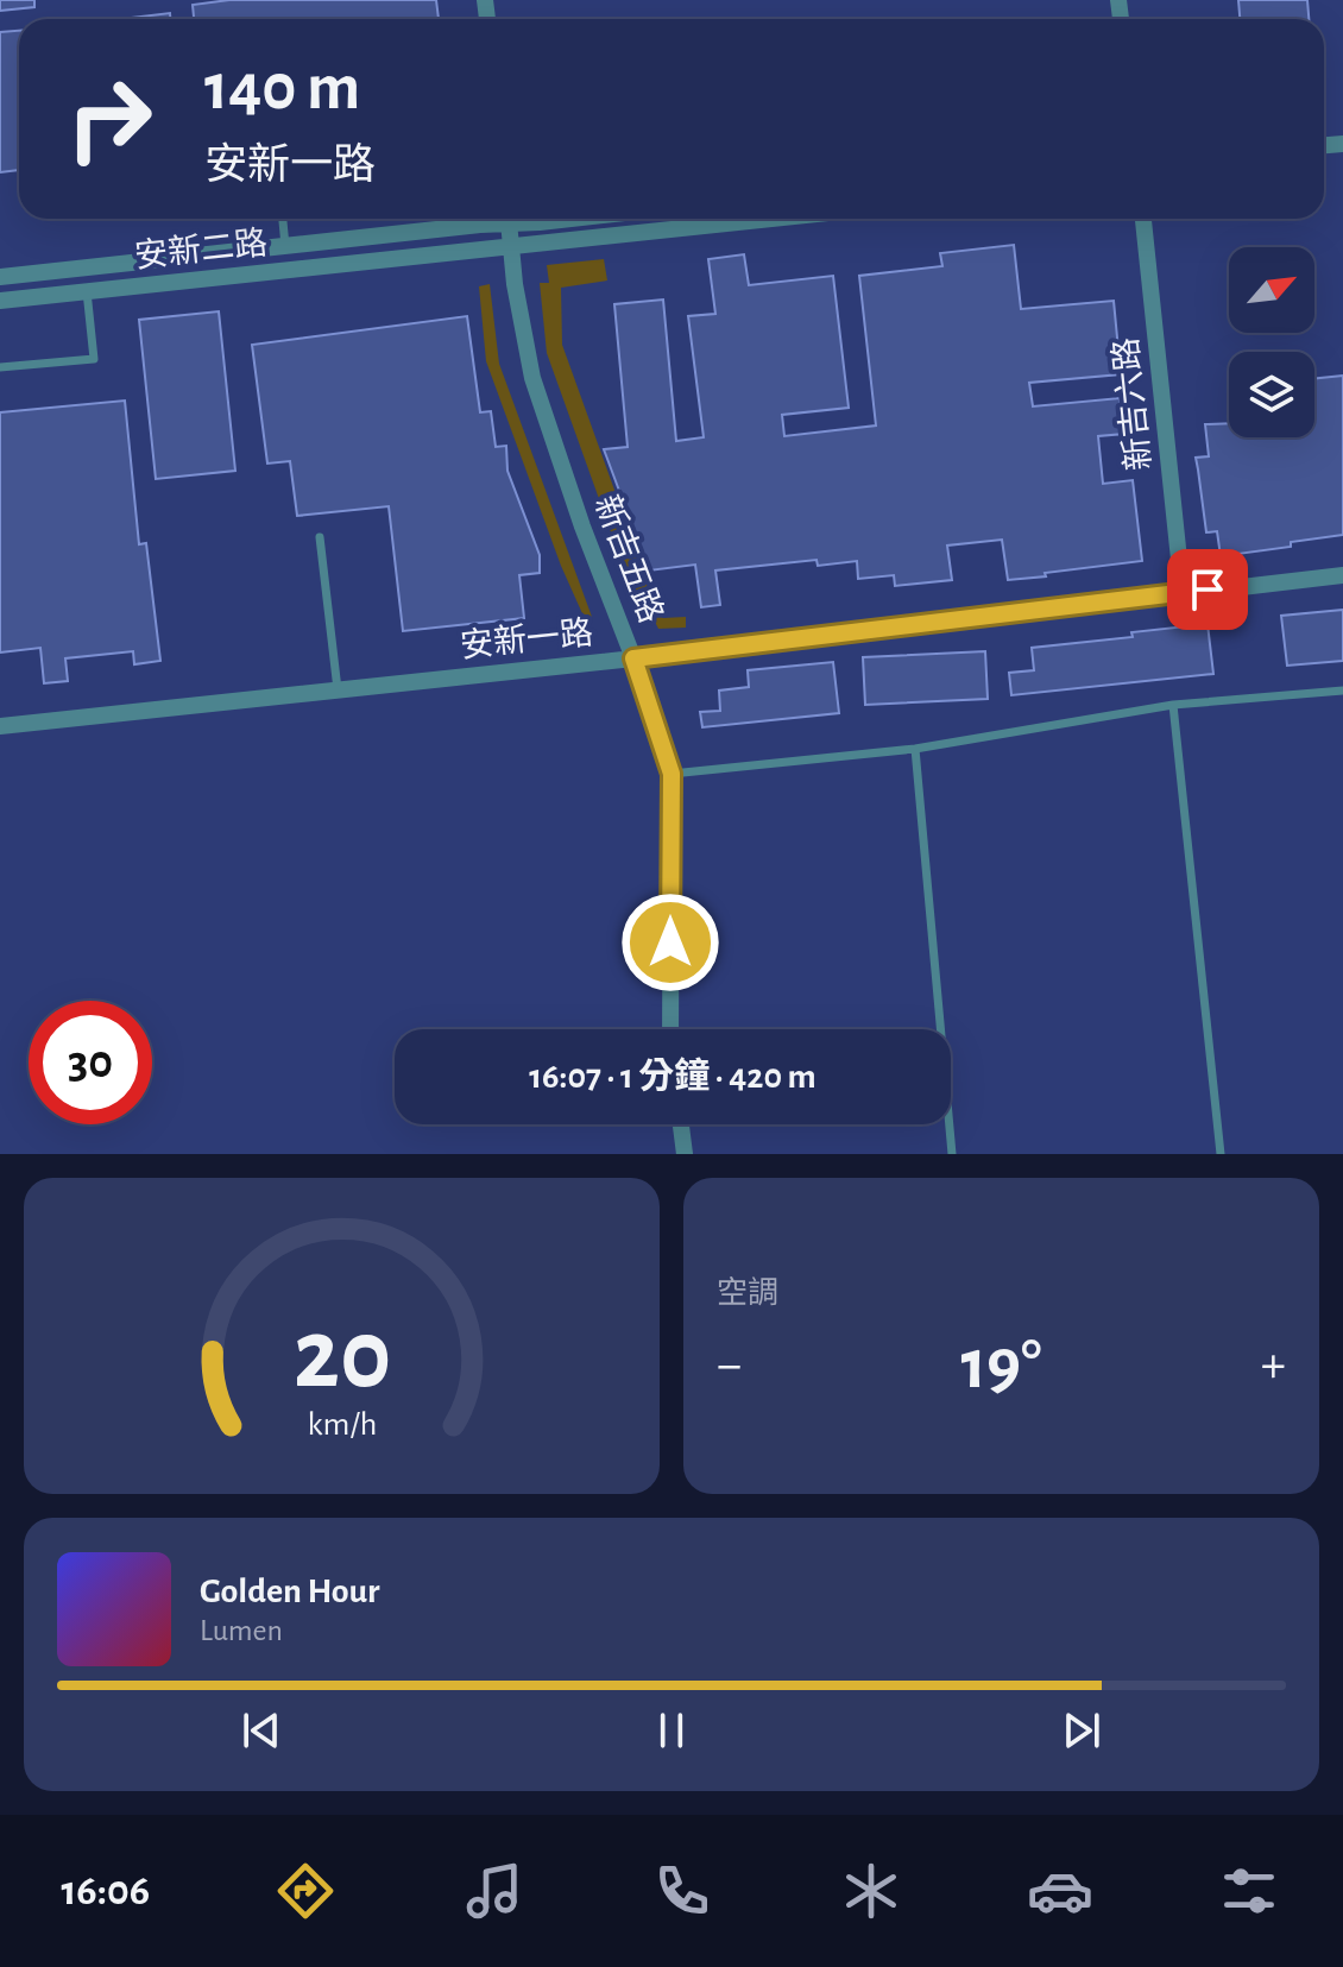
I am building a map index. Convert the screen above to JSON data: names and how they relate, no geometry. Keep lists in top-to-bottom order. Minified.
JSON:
{"streets":{"street":["安新二路","新吉六路","新吉五路","安新一路"]},"crossings":[["安新二路","新吉五路"],["新吉六路","安新一路"],["新吉五路","安新一路"]],"north":"top right","page":{"turn":["140 m","安新一路"],"limit":"30","trip":"16:07 · 1 分鐘 · 420 m","tile":"空調","heat":["−","19°","+"],"song":["Golden Hour","Lumen"],"tabs":"16:06","gauge":["20","km/h"]}}
